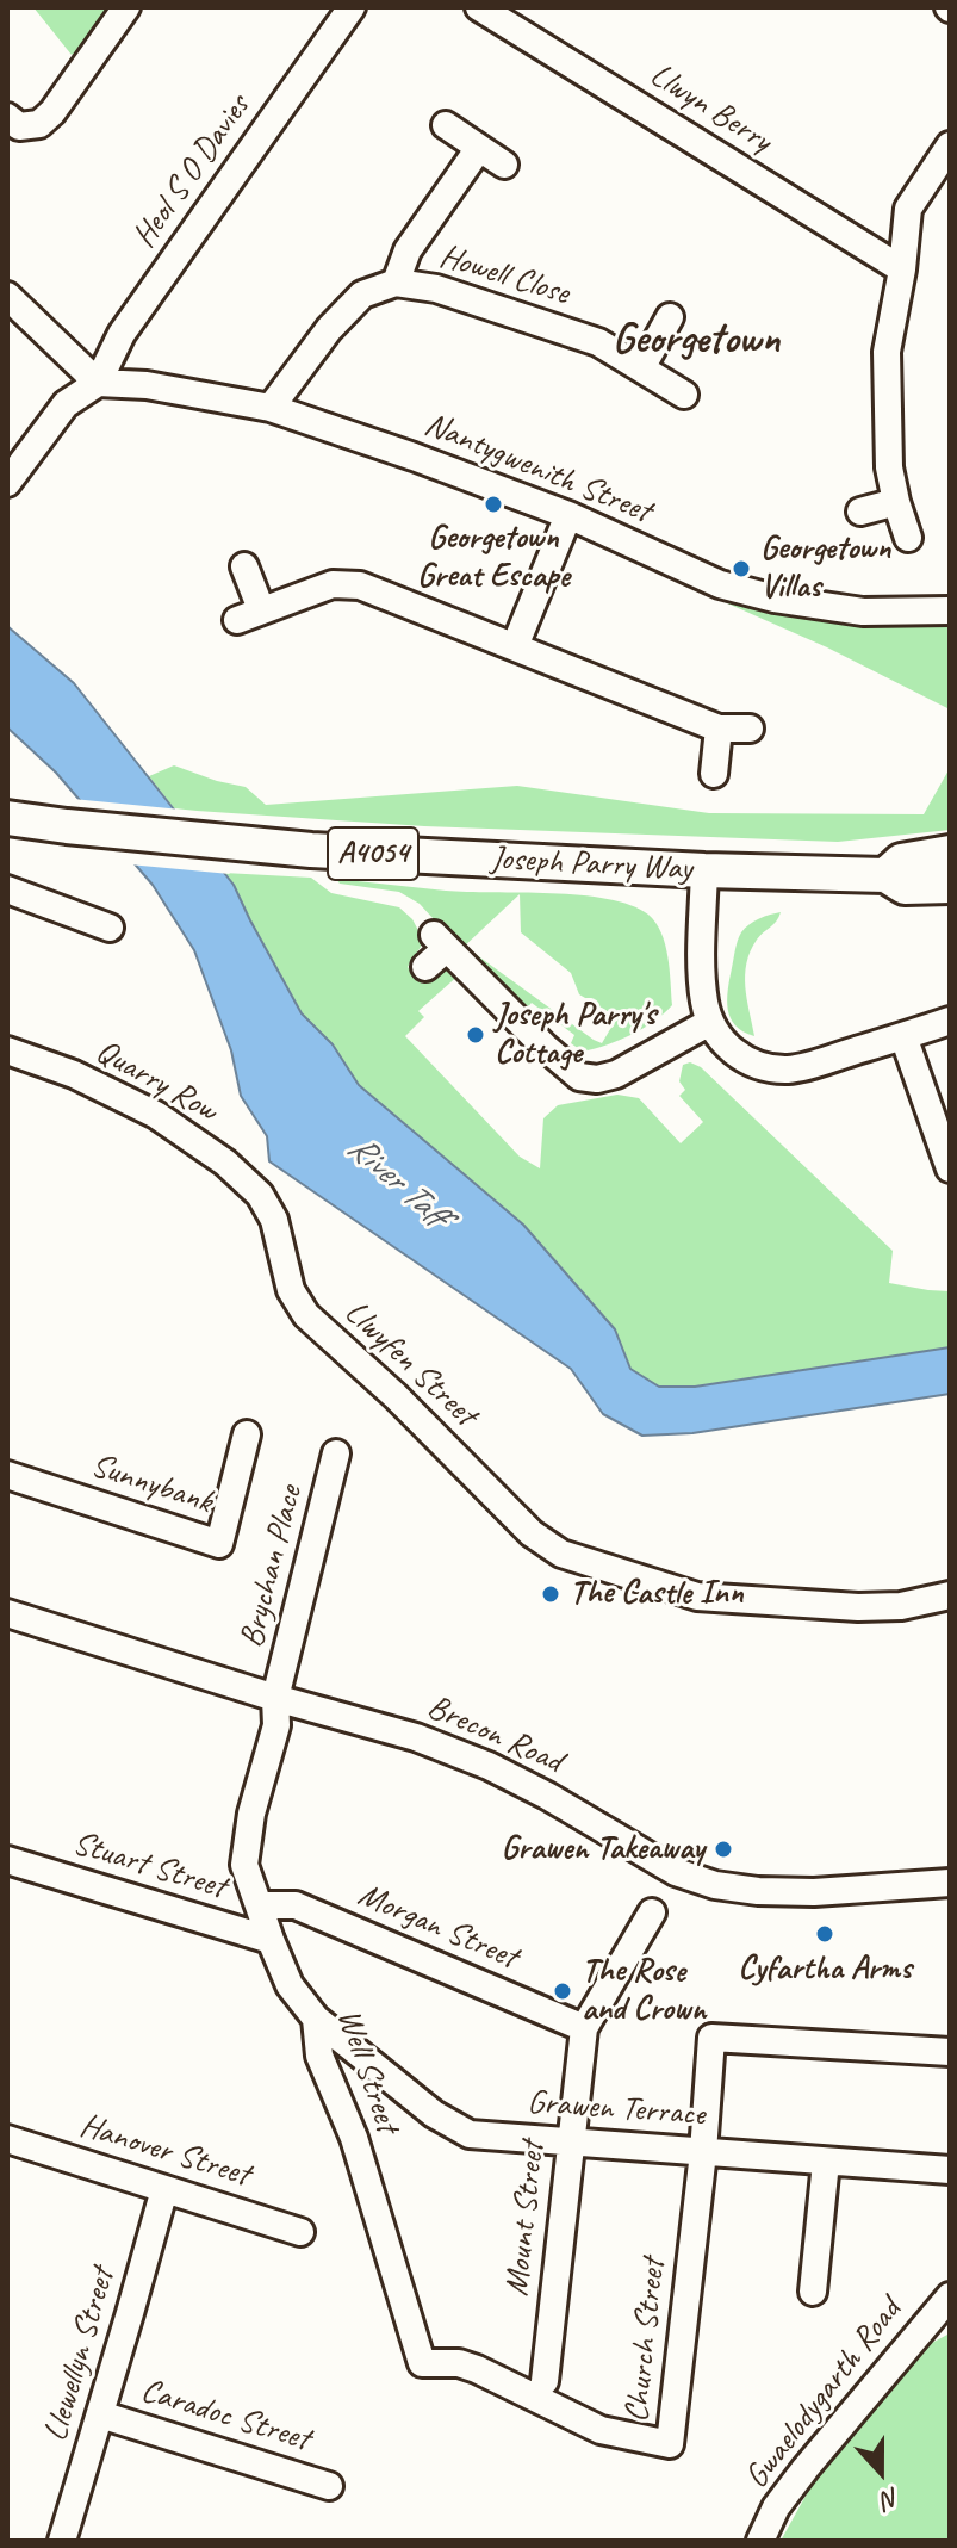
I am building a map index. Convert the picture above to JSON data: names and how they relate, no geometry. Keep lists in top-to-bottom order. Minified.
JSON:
{"streets":{"main road":["A4054","Joseph Parry Way"],"street":["Llwyn Berry","Heol S O Davies","Howell Close","Nantygwenith Street","Quarry Row","Llwyfen Street","Sunnybank","Brychan Place","Brecon Road","Stuart Street","Morgan Street","Well Street","Grawen Terrace","Hanover Street","Mount Street","Church Street","Llewellyn Street","Gwaelodygarth Road","Caradoc Street"]},"crossings":[["Heol S O Davies","Nantygwenith Street"],["Howell Close","Nantygwenith Street"],["A4054","Joseph Parry Way"],["Quarry Row","Llwyfen Street"],["Brychan Place","Brecon Road"],["Brychan Place","Well Street"],["Brecon Road","Well Street"],["Stuart Street","Well Street"],["Morgan Street","Well Street"],["Morgan Street","Mount Street"],["Well Street","Grawen Terrace"],["Well Street","Church Street"],["Grawen Terrace","Mount Street"],["Grawen Terrace","Church Street"],["Hanover Street","Llewellyn Street"],["Llewellyn Street","Caradoc Street"]],"districts":["Georgetown"],"water":["River Taff"],"places":["Georgetown Great Escape","Georgetown Villas","Joseph Parry's Cottage","The Castle Inn","Grawen Takeaway","Cyfartha Arms","The Rose and Crown"],"north":"bottom"}
